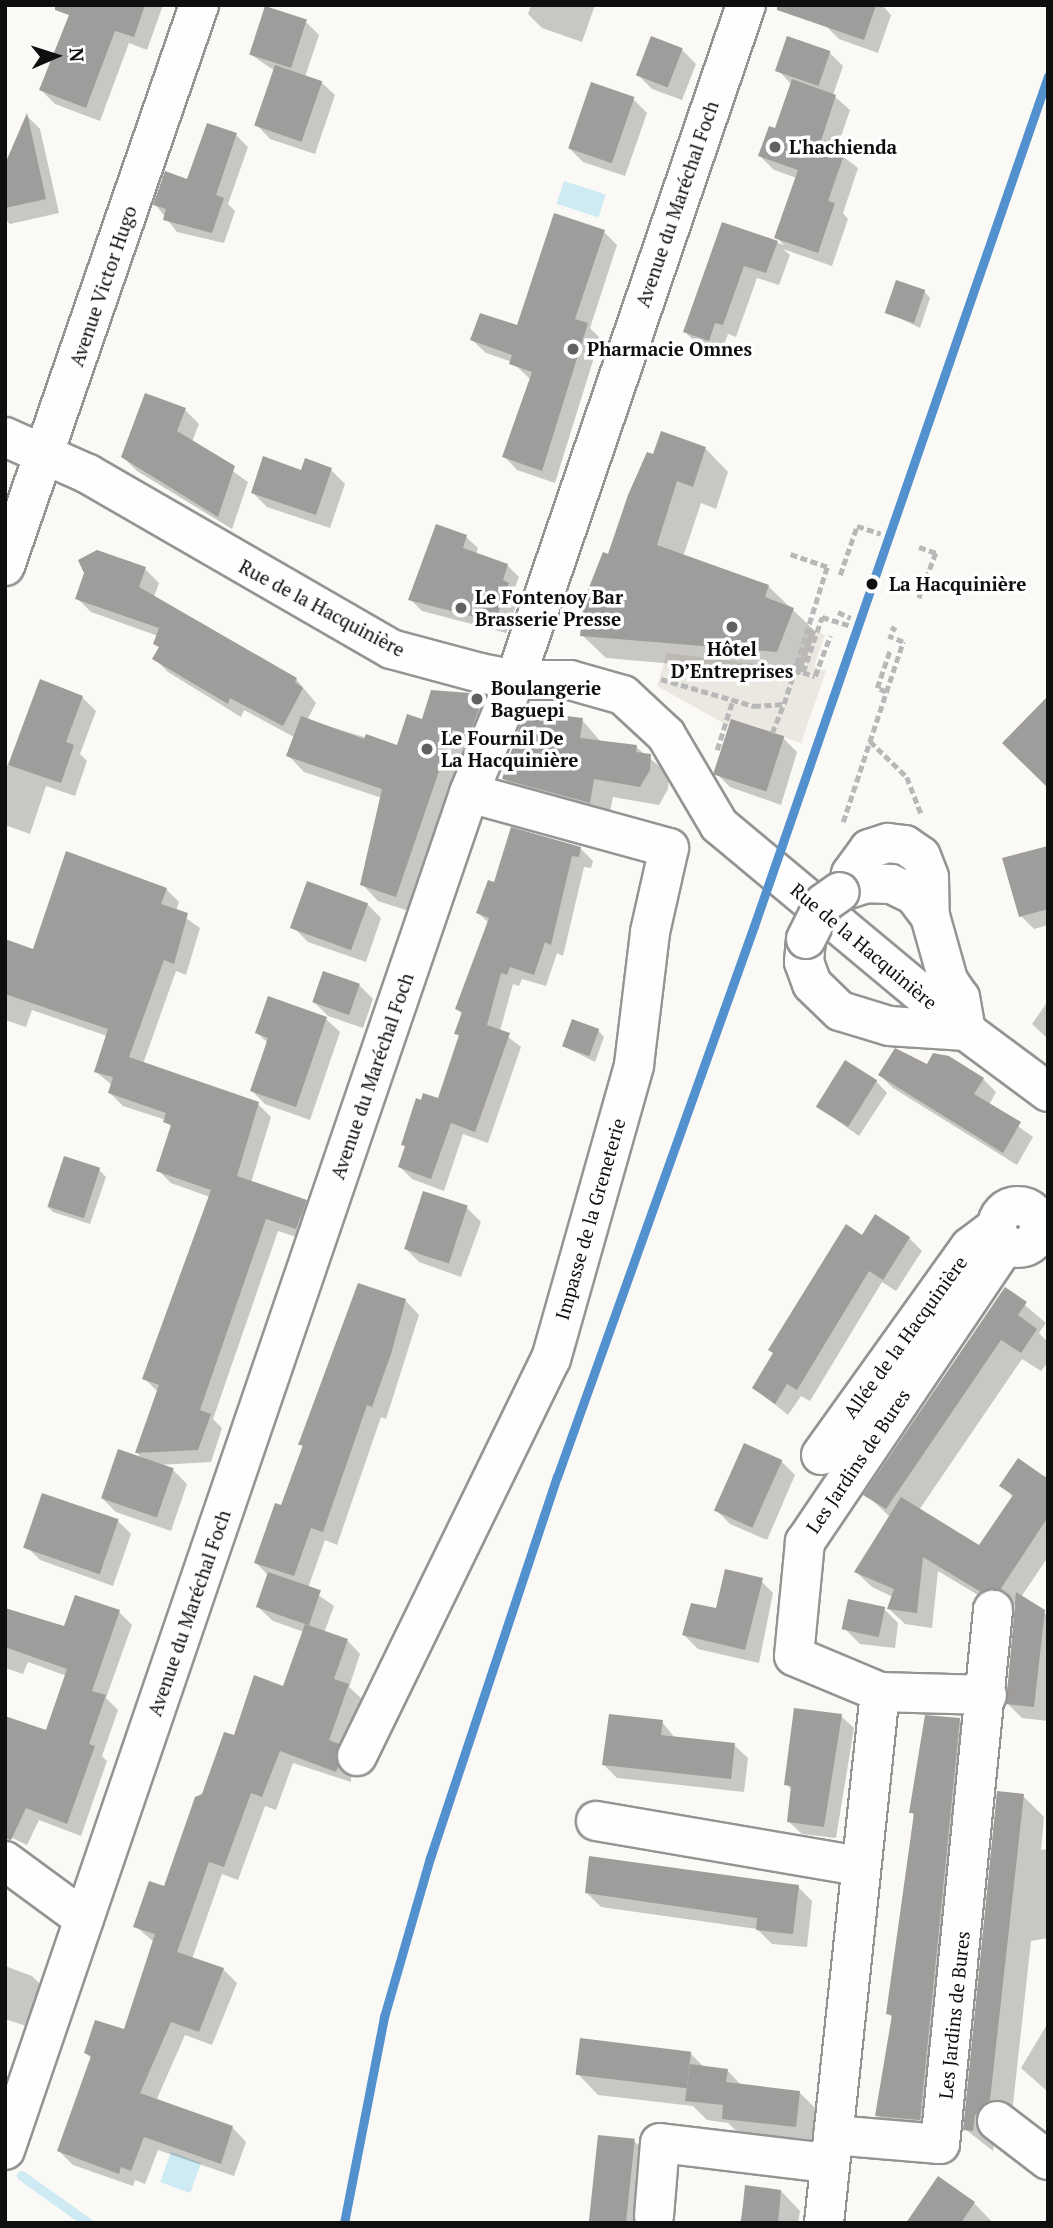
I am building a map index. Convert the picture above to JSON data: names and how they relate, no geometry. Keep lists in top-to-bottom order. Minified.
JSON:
{"streets":{"street":["Avenue du Maréchal Foch","Avenue Victor Hugo","Rue de la Hacquinière","Impasse de la Greneterie","Allée de la Hacquinière","Les Jardins de Bures"]},"crossings":[["Avenue du Maréchal Foch","Rue de la Hacquinière"],["Avenue du Maréchal Foch","Impasse de la Greneterie"],["Avenue Victor Hugo","Rue de la Hacquinière"],["Allée de la Hacquinière","Les Jardins de Bures"]],"places":["L'hachienda","Pharmacie Omnes","La Hacquinière","Le Fontenoy Bar Brasserie Presse","Hôtel D’Entreprises","Boulangerie Baguepi","Le Fournil De La Hacquinière"],"north":"right"}
